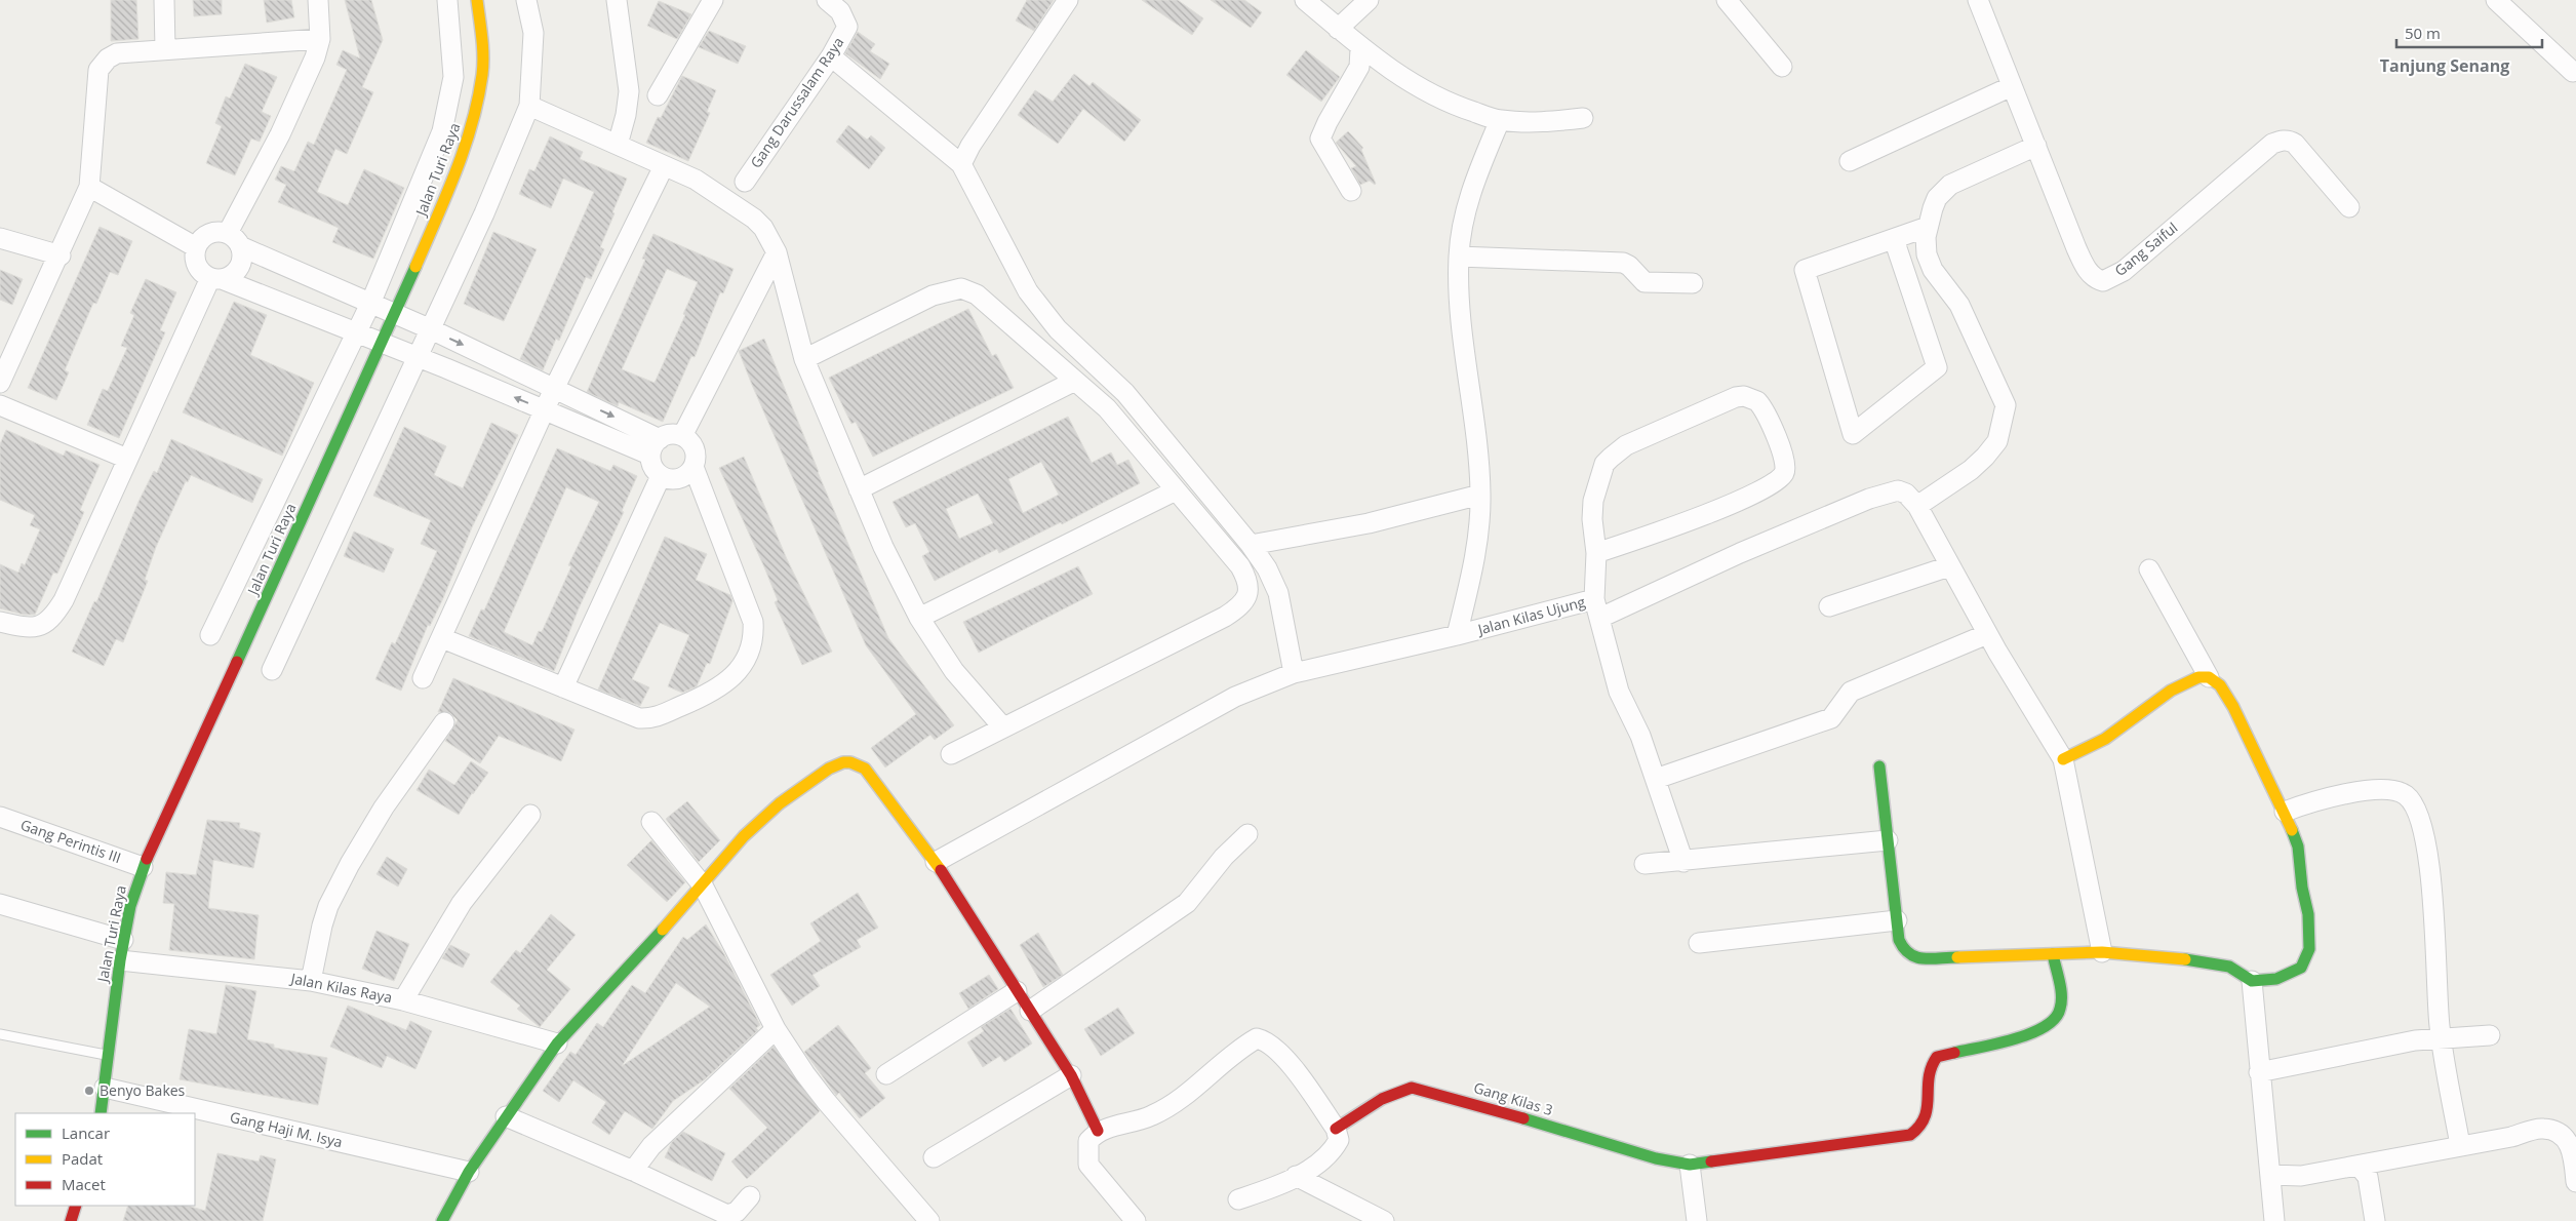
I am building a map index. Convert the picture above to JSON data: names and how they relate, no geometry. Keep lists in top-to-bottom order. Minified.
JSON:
{"streets":{"street":["Gang Darussalam Raya","Jalan Turi Raya","Gang Saiful","Jalan Kilas Ujung","Gang Perintis III","Jalan Kilas Raya","Gang Kilas 3","Gang Haji M. Isya"]},"crossings":[["Jalan Turi Raya","Gang Perintis III"],["Jalan Turi Raya","Jalan Kilas Raya"],["Jalan Turi Raya","Gang Haji M. Isya"]],"districts":["Tanjung Senang"],"places":["Benyo Bakes"],"legend":["Lancar","Padat","Macet"],"scale_bar":"50 m"}
